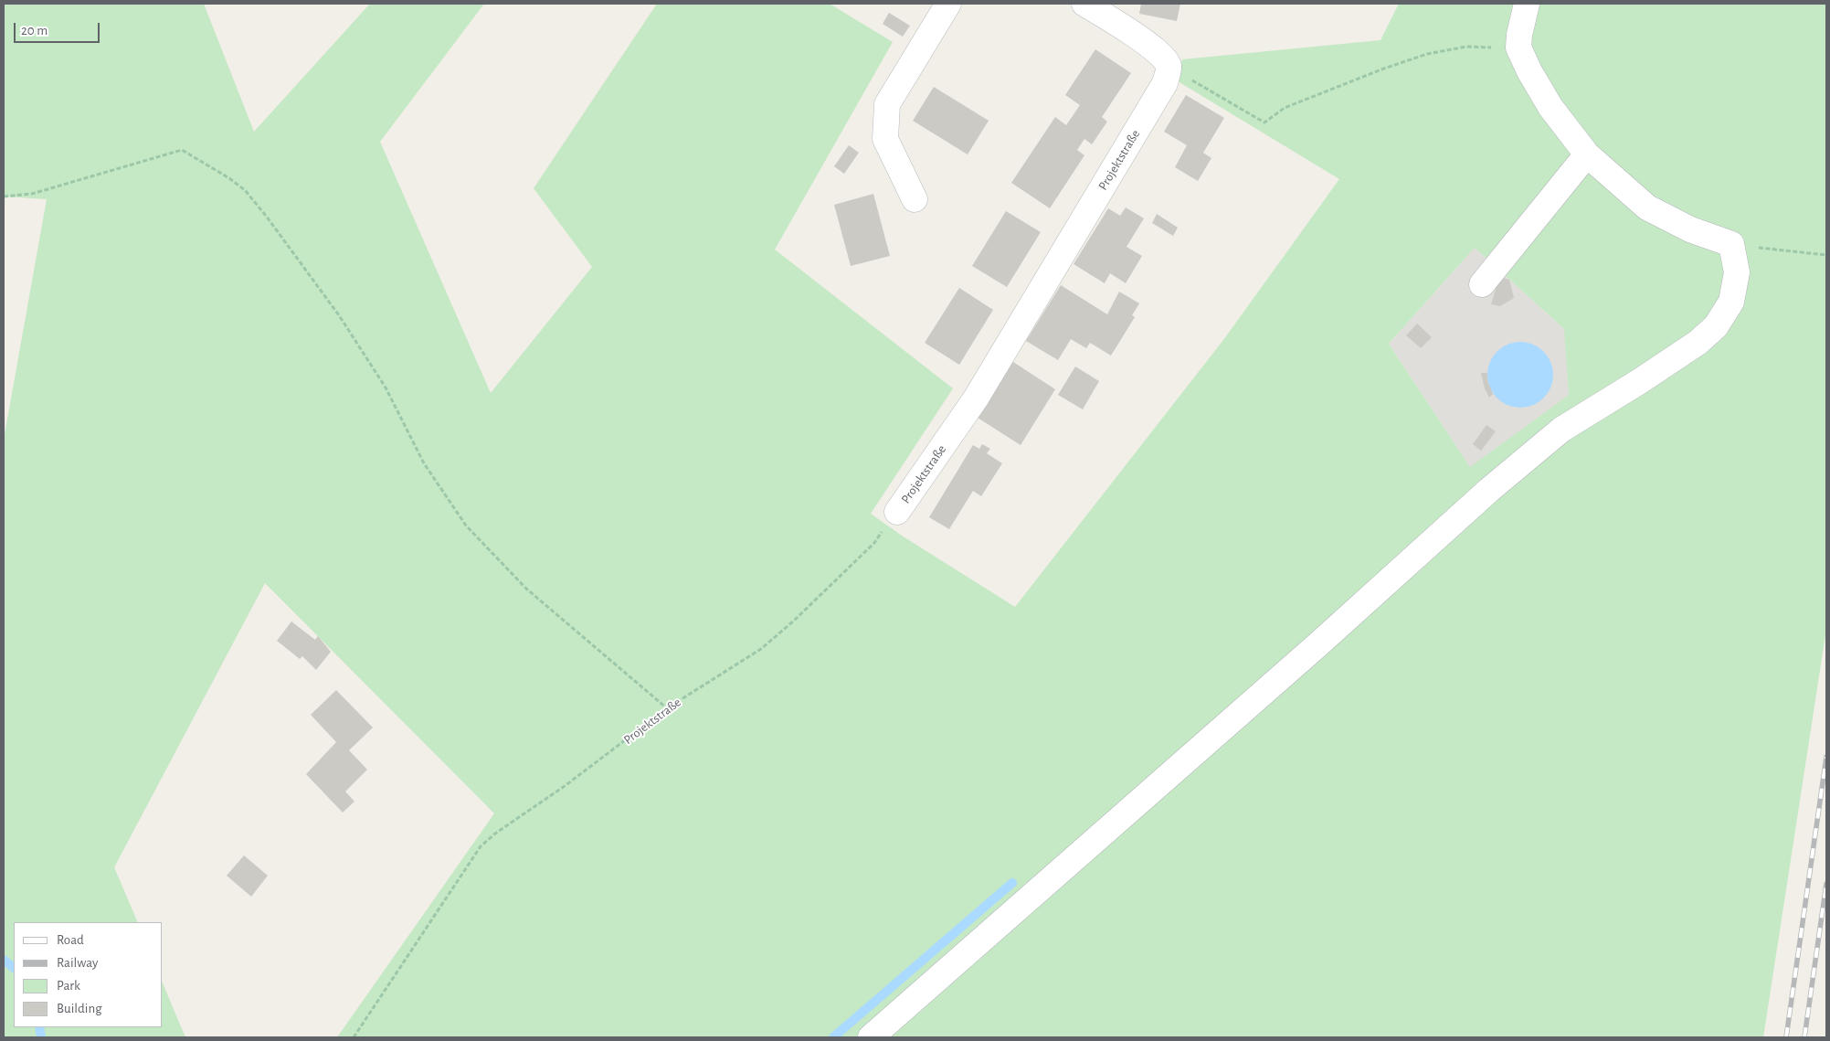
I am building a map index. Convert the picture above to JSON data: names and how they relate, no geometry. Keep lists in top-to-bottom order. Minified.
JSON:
{"streets":{"street":["Projektstraße"]},"legend":["Road","Railway","Park","Building"],"scale_bar":"20 m"}
